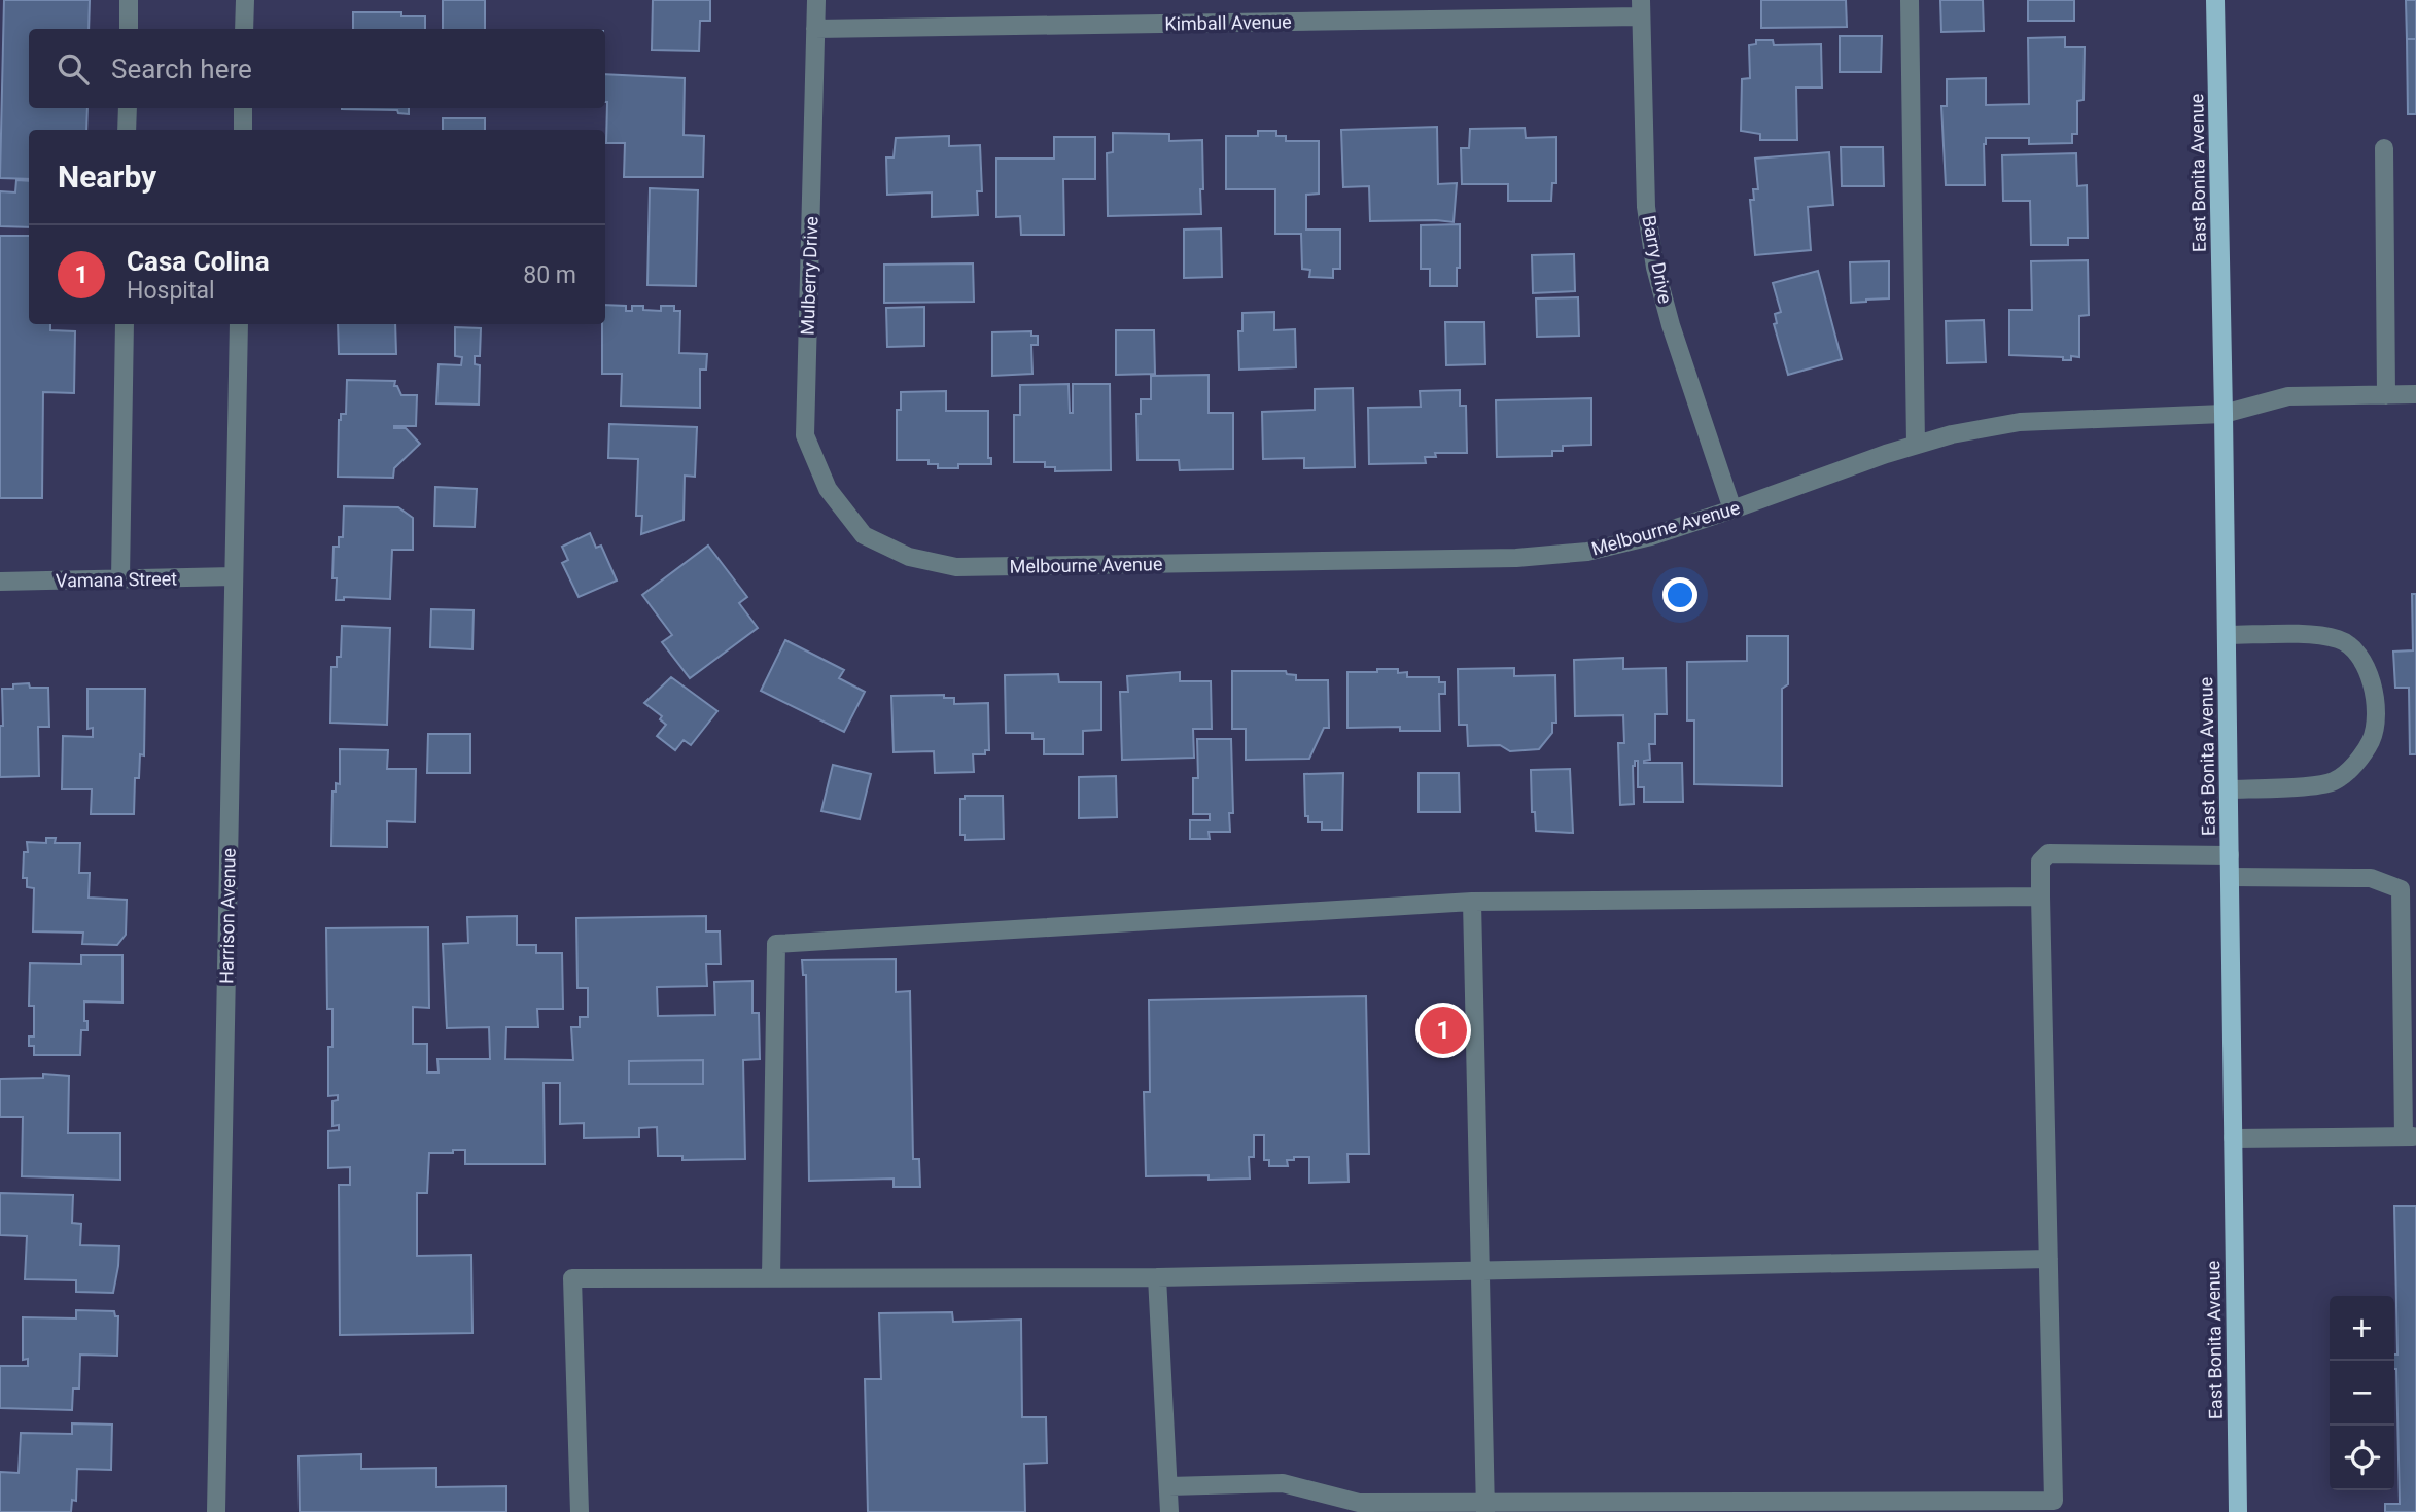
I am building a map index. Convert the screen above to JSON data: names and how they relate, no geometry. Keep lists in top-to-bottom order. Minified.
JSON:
{"streets":{"main road":["East Bonita Avenue"],"street":["Kimball Avenue","Barry Drive","Mulberry Drive","Melbourne Avenue","Vamana Street","Harrison Avenue"]},"crossings":[["Kimball Avenue","Barry Drive"],["Kimball Avenue","Mulberry Drive"],["East Bonita Avenue","Melbourne Avenue"],["Barry Drive","Melbourne Avenue"],["Mulberry Drive","Melbourne Avenue"],["Vamana Street","Harrison Avenue"]],"page":{"search":"Search here","heading":"Nearby","list":[{"mark":"1","name":"Casa Colina","note":"Hospital","value":"80 m"}],"pins":"1","map_buttons":["+","−"]}}
